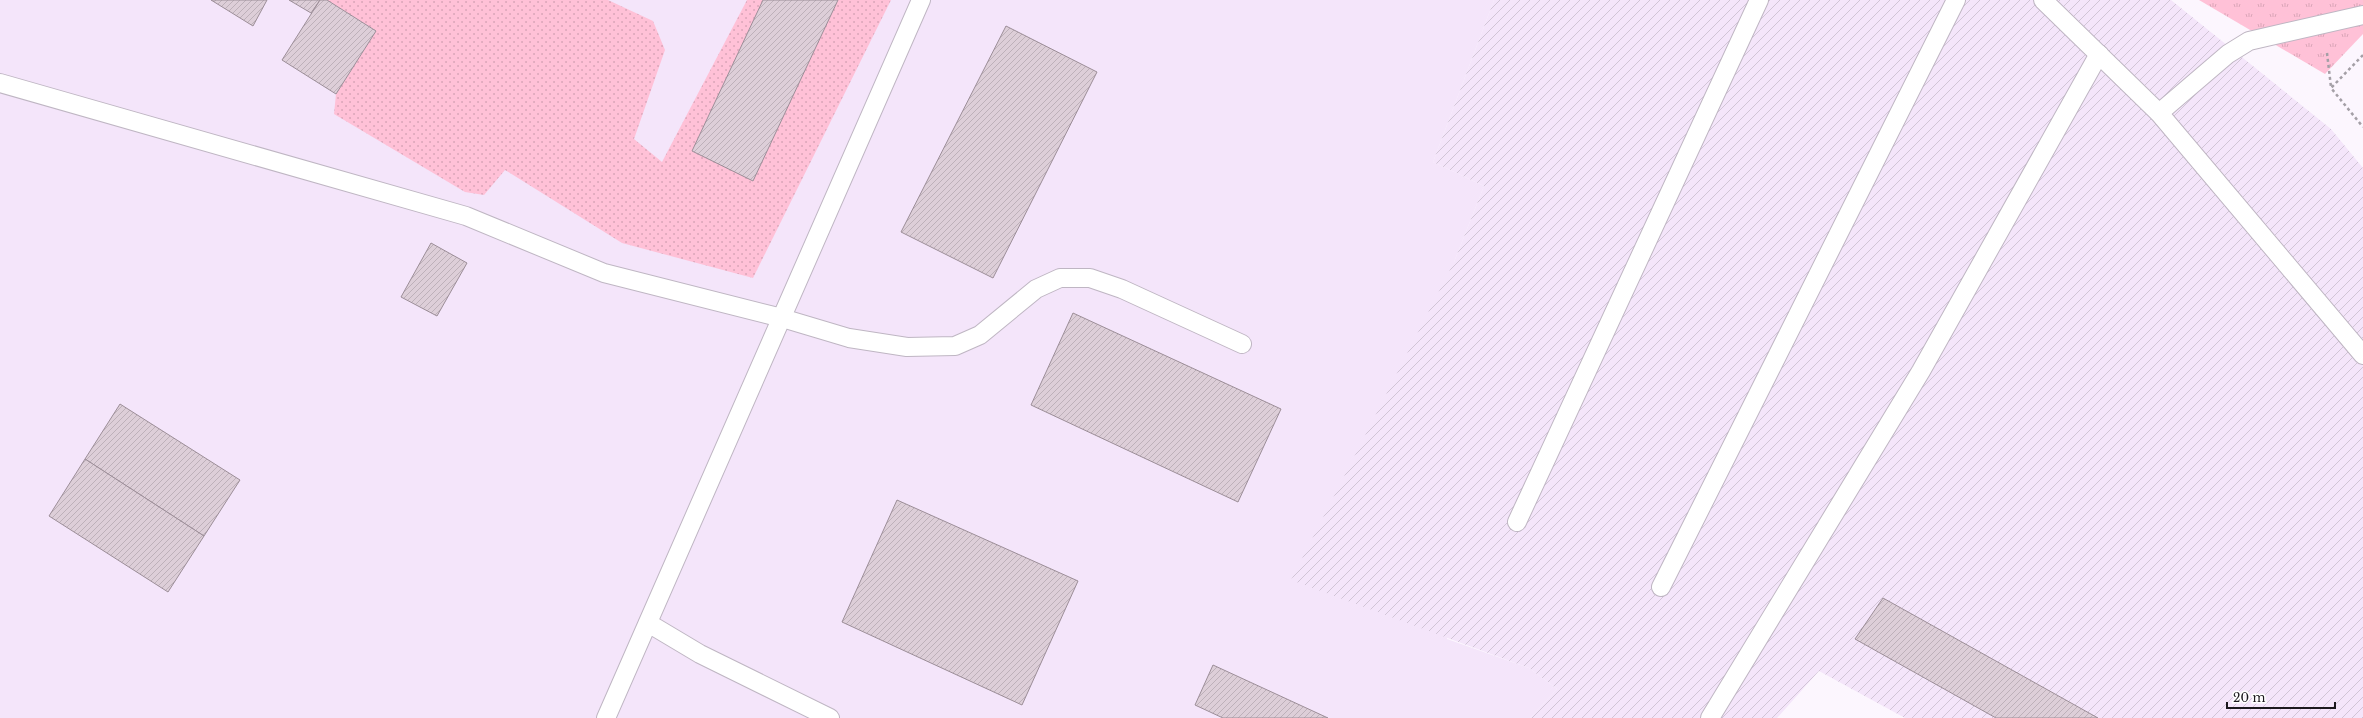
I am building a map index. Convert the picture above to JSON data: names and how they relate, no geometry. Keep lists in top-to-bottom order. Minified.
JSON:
{"scale_bar":"20 m"}
